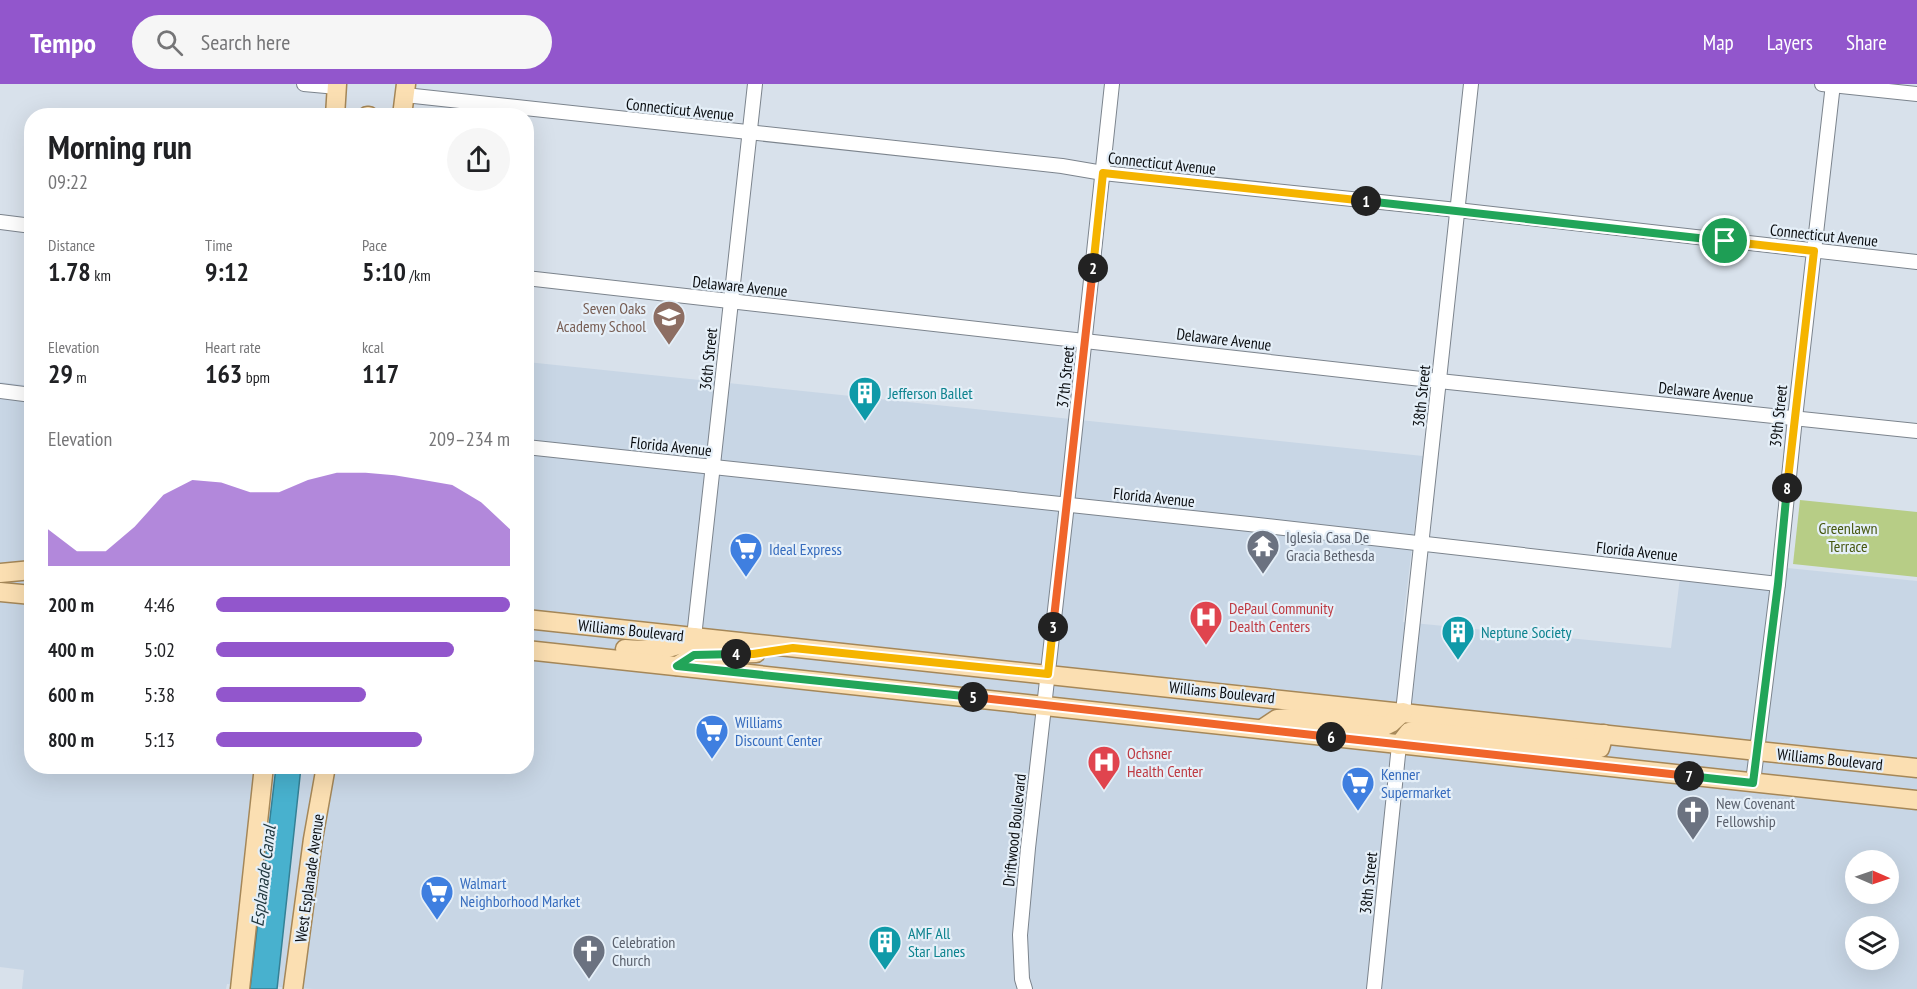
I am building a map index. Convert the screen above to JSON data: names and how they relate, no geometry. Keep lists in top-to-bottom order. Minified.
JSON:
{"streets":{"main road":["Williams Boulevard","West Esplanade Avenue"],"street":["Connecticut Avenue","Delaware Avenue","36th Street","37th Street","38th Street","39th Street","Florida Avenue","Driftwood Boulevard"]},"crossings":[["Connecticut Avenue","36th Street"],["Connecticut Avenue","37th Street"],["Connecticut Avenue","38th Street"],["Connecticut Avenue","39th Street"],["Delaware Avenue","36th Street"],["Delaware Avenue","37th Street"],["Delaware Avenue","38th Street"],["Delaware Avenue","39th Street"],["36th Street","Florida Avenue"],["36th Street","Williams Boulevard"],["37th Street","Florida Avenue"],["37th Street","Williams Boulevard"],["37th Street","Driftwood Boulevard"],["38th Street","Florida Avenue"],["38th Street","Williams Boulevard"],["39th Street","Florida Avenue"],["39th Street","Williams Boulevard"],["Williams Boulevard","Driftwood Boulevard"]],"water":["Esplanade Canal"],"parks":["Greenlawn Terrace"],"places":{"school or university":["Seven Oaks Academy School"],"building":["Jefferson Ballet","Neptune Society","AMF All Star Lanes"],"temple":["Iglesia Casa De Gracia Bethesda"],"supermarket":["Ideal Express","Williams Discount Center","Kenner Supermarket","Walmart Neighborhood Market"],"hospital":["DePaul Community Dealth Centers","Ochsner Health Center"],"church":["New Covenant Fellowship","Celebration Church"]},"north":"right","page":{"header":"Tempo","search":"Search here","nav":["Map","Layers","Share"],"heading":["Morning run","09:22"],"pins":["1","2","8","3","4","5","6","7"],"stats":[["Distance","1.78 km"],["Time","9:12"],["Pace","5:10 /km"],["Elevation","29 m"],["Heart rate","163 bpm"],["kcal","117"]],"chart":["Elevation","209–234 m"],"list":[{"name":"200 m","note":"4:46"},{"name":"400 m","note":"5:02"},{"name":"600 m","note":"5:38"},{"name":"800 m","note":"5:13"}]}}
